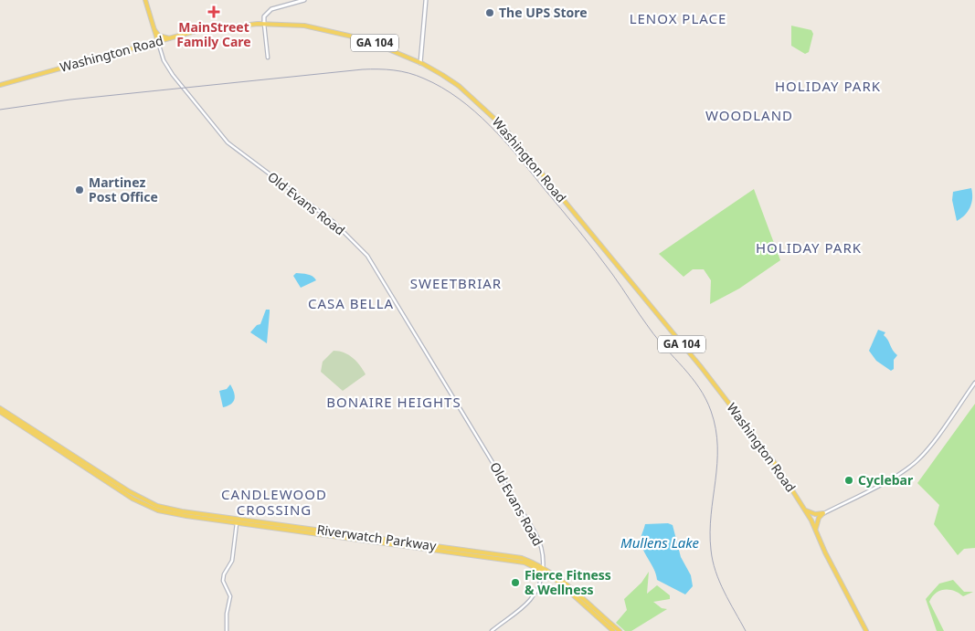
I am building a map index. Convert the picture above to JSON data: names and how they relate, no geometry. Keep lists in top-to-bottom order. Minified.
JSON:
{"streets":{"main road":["GA 104","Washington Road","Riverwatch Parkway"],"street":["Old Evans Road"]},"crossings":[["Washington Road","Old Evans Road"],["Old Evans Road","Riverwatch Parkway"]],"districts":["LENOX PLACE","HOLIDAY PARK","WOODLAND","HOLIDAY PARK","SWEETBRIAR","CASA BELLA","BONAIRE HEIGHTS","CANDLEWOOD CROSSING"],"water":["Mullens Lake"],"places":{"health":["MainStreet Family Care"],"other":["The UPS Store","Martinez Post Office","Cyclebar","Fierce Fitness & Wellness"]}}
